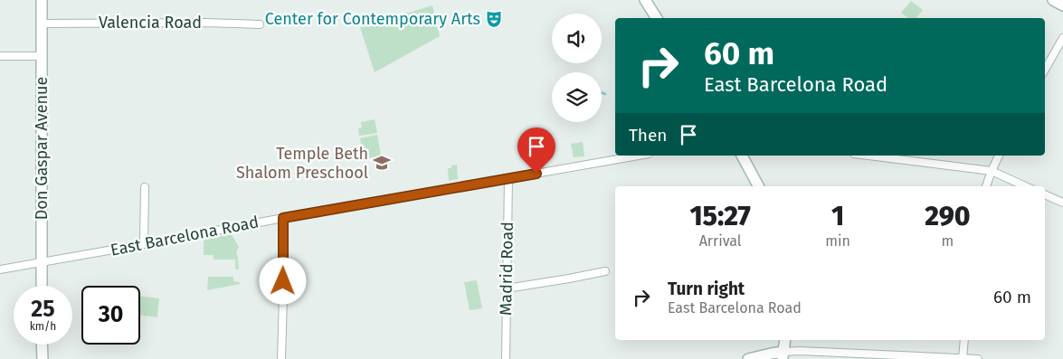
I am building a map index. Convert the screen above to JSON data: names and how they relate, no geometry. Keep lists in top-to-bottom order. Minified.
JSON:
{"streets":{"street":["Valencia Road","Don Gaspar Avenue","East Barcelona Road","Madrid Road"]},"crossings":[["Valencia Road","Don Gaspar Avenue"],["Don Gaspar Avenue","East Barcelona Road"],["East Barcelona Road","Madrid Road"]],"places":{"theatre":["Center for Contemporary Arts"],"school or university":["Temple Beth Shalom Preschool"]},"page":{"turn":["60 m","East Barcelona Road"],"then":"Then","eta":["15:27","Arrival","1","min","290","m"],"list":[{"name":"Turn right","note":"East Barcelona Road","value":"60 m"}],"speed":"25 km/h","limit":"30"}}
